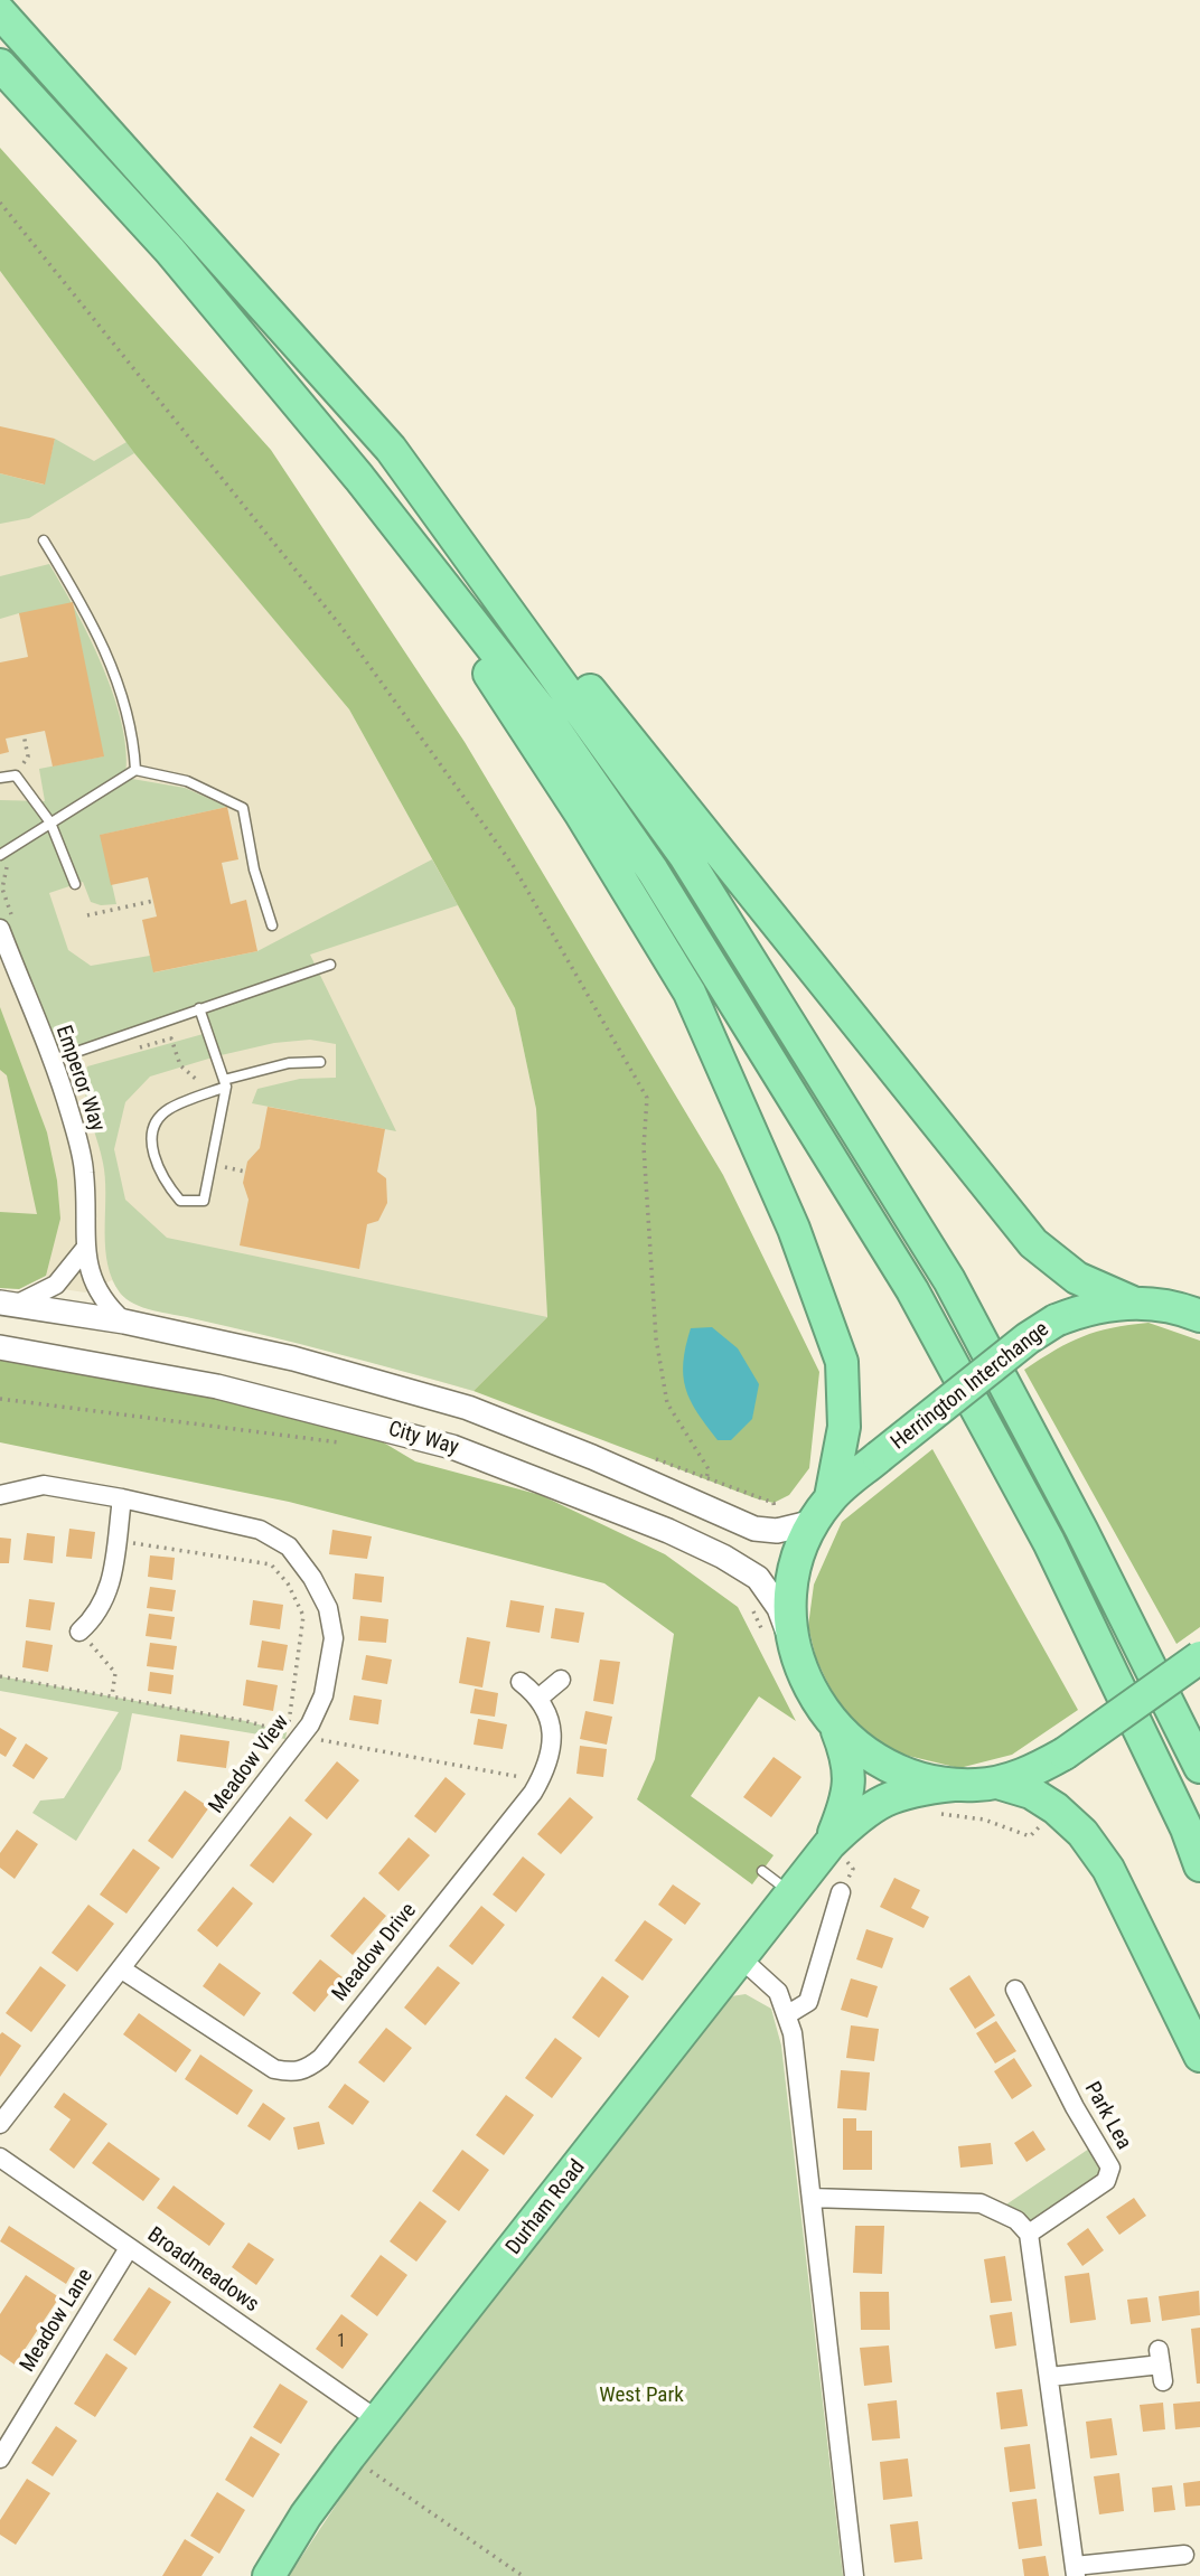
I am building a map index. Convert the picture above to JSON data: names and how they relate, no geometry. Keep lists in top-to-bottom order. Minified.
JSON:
{"streets":{"highway":["Herrington Interchange","Durham Road"],"main road":["City Way"],"street":["Emperor Way","Meadow View","Meadow Drive","Park Lea","Broadmeadows","Meadow Lane"]},"crossings":[["Emperor Way","City Way"],["Herrington Interchange","City Way"],["Meadow View","Meadow Drive"],["Durham Road","Broadmeadows"],["Broadmeadows","Meadow Lane"]],"parks":["West Park"],"house_numbers":["1"]}
